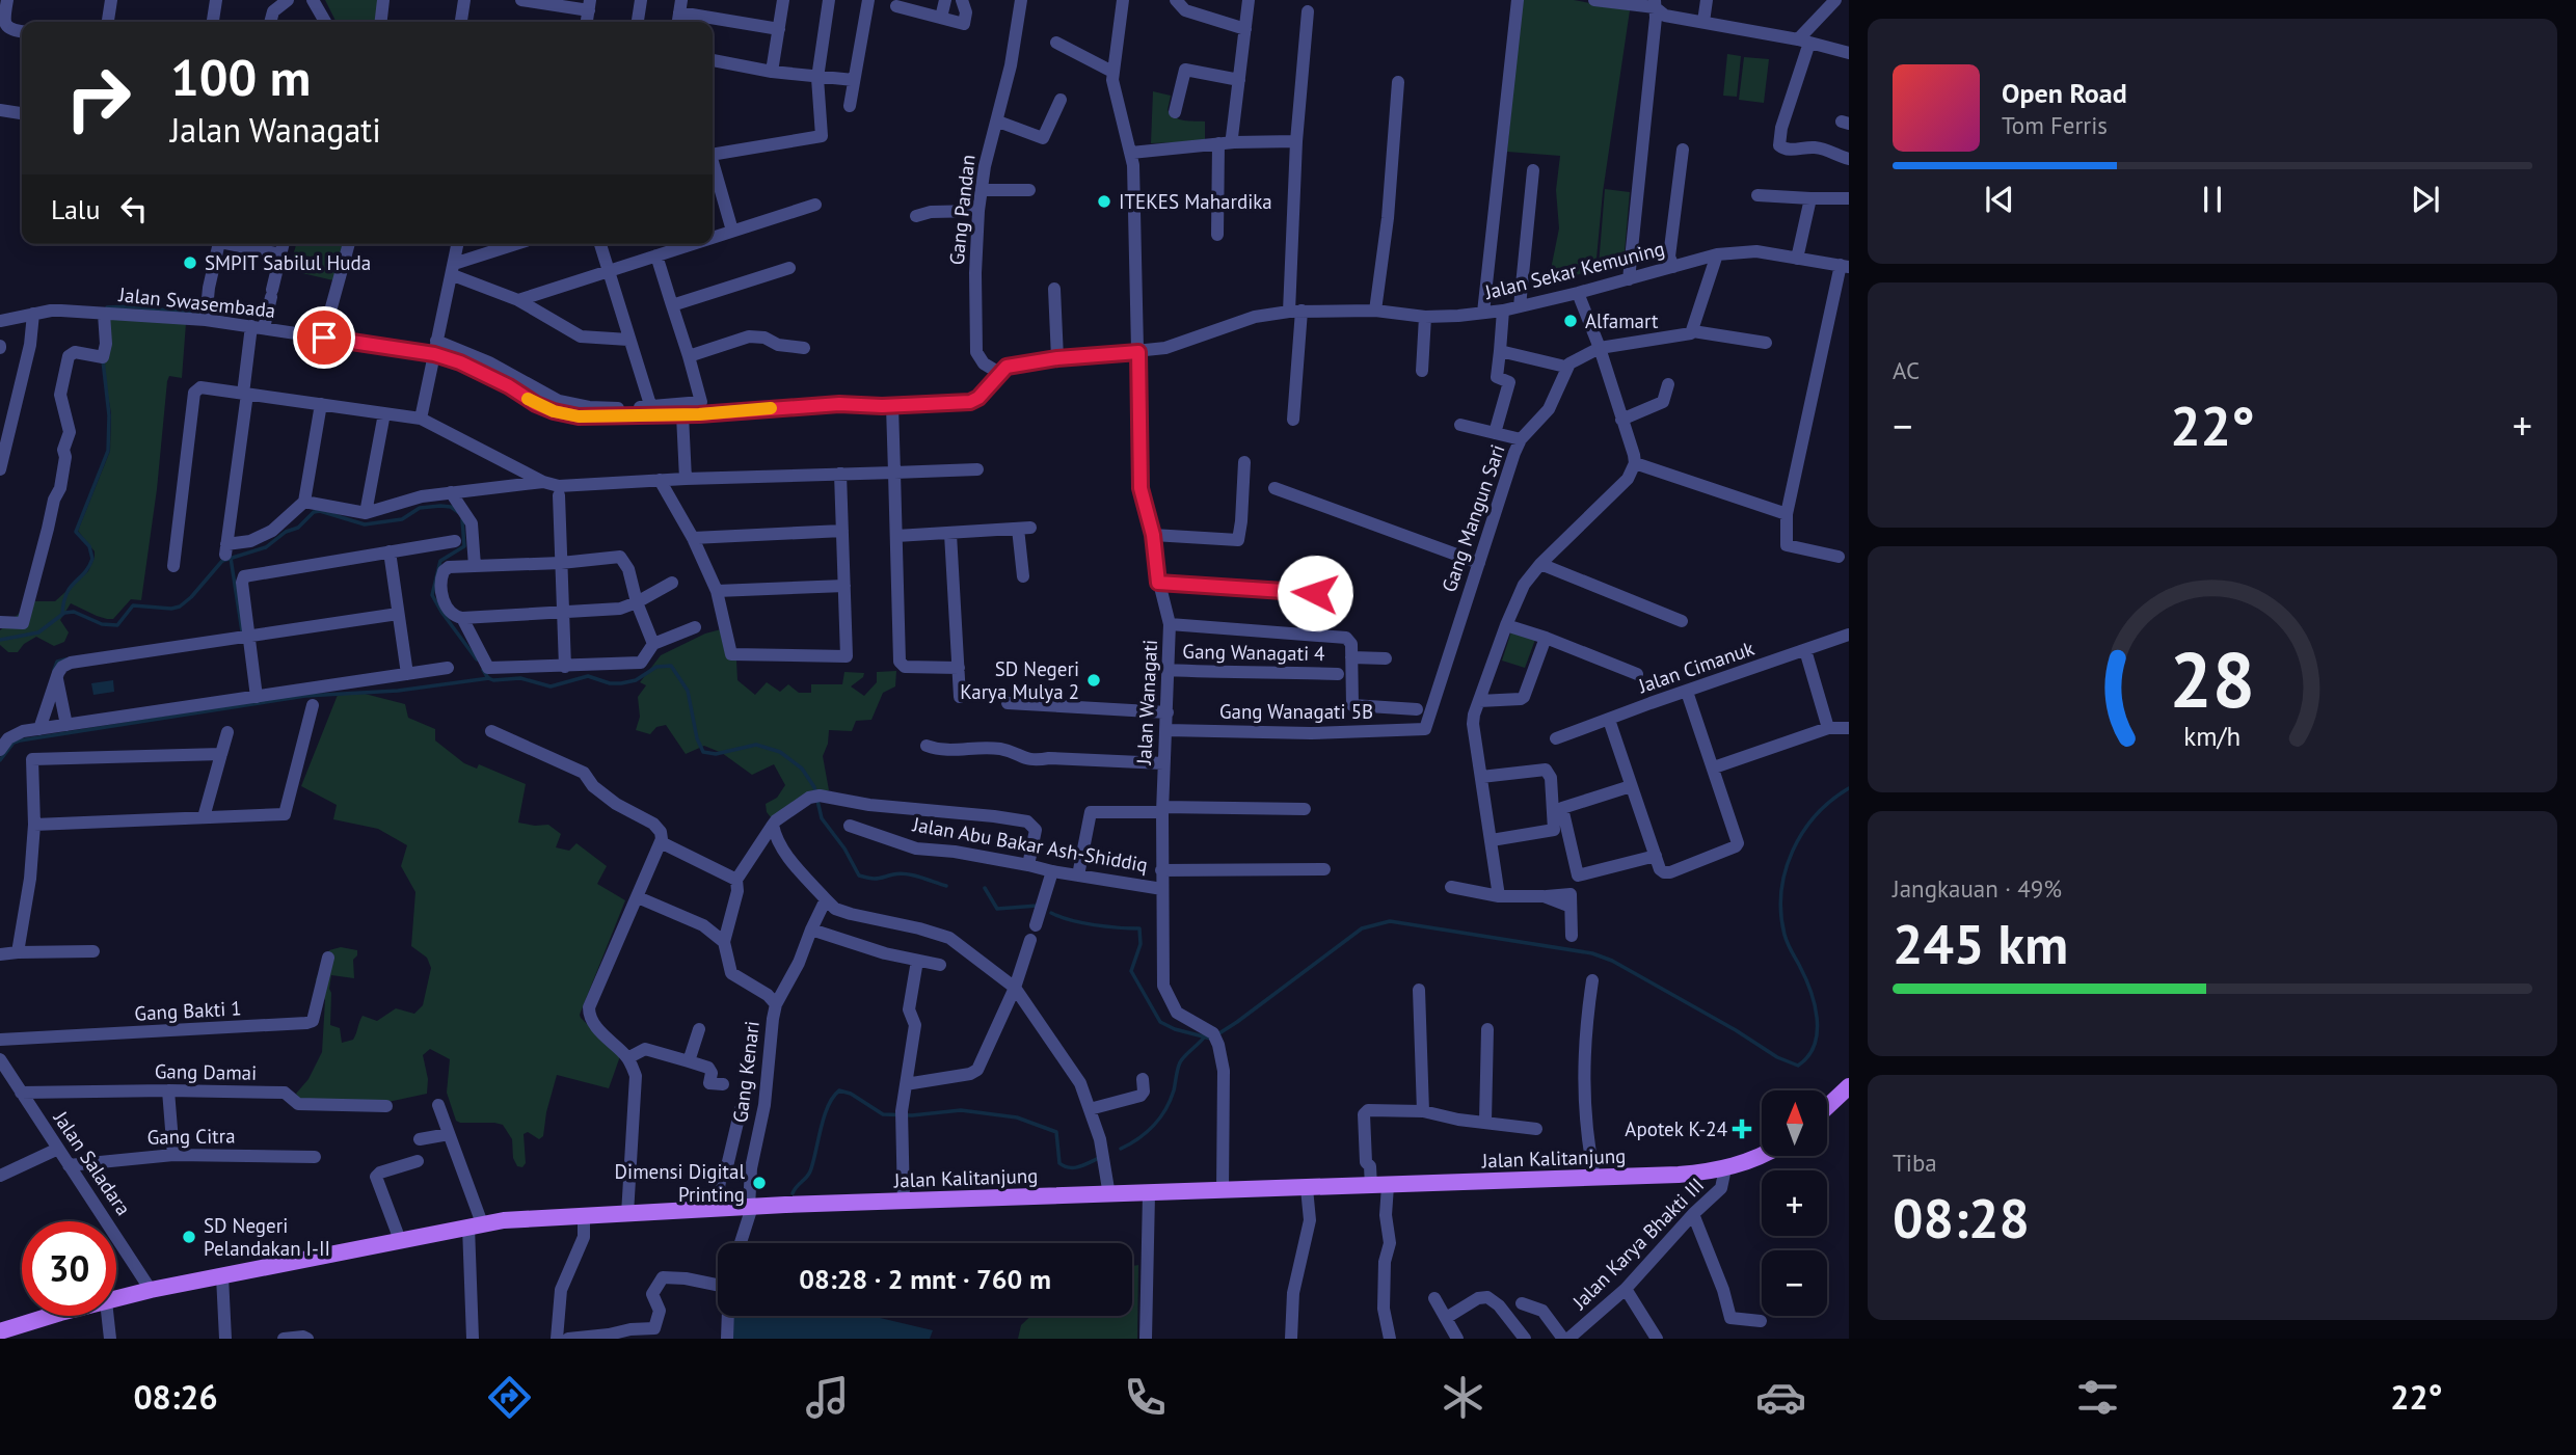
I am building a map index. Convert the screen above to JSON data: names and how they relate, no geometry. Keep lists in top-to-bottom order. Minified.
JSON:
{"streets":{"main road":["Jalan Kalitanjung"],"street":["Gang Pandan","Jalan Sekar Kemuning","Jalan Swasembada","Gang Mangun Sari","Gang Wanagati 4","Jalan Cimanuk","Jalan Wanagati","Gang Wanagati 5B","Jalan Abu Bakar Ash-Shiddiq","Gang Bakti 1","Gang Damai","Gang Kenari","Gang Citra","Jalan Saladara","Jalan Karya Bhakti III"]},"crossings":[["Gang Pandan","Jalan Sekar Kemuning"],["Jalan Sekar Kemuning","Jalan Wanagati"],["Gang Mangun Sari","Gang Wanagati 5B"],["Gang Wanagati 4","Jalan Wanagati"],["Jalan Wanagati","Gang Wanagati 5B"],["Jalan Wanagati","Jalan Abu Bakar Ash-Shiddiq"],["Jalan Wanagati","Jalan Kalitanjung"],["Gang Damai","Jalan Saladara"],["Gang Kenari","Jalan Kalitanjung"],["Gang Citra","Jalan Saladara"],["Jalan Kalitanjung","Jalan Saladara"],["Jalan Kalitanjung","Jalan Karya Bhakti III"]],"places":{"other":["ITEKES Mahardika","SMPIT Sabilul Huda","Alfamart","SD Negeri Karya Mulya 2","Dimensi Digital Printing","SD Negeri Pelandakan I-II"],"health":["Apotek K-24"]},"north":"top","page":{"turn":["100 m","Jalan Wanagati"],"song":["Open Road","Tom Ferris"],"then":"Lalu","tile":["AC",["Jangkauan · 49%","245 km"],["Tiba","08:28"]],"heat":["−","22°","+"],"map_buttons":["+","−"],"limit":"30","trip":"08:28 · 2 mnt · 760 m","tabs":["08:26","22°"],"gauge":["28","km/h"]}}
